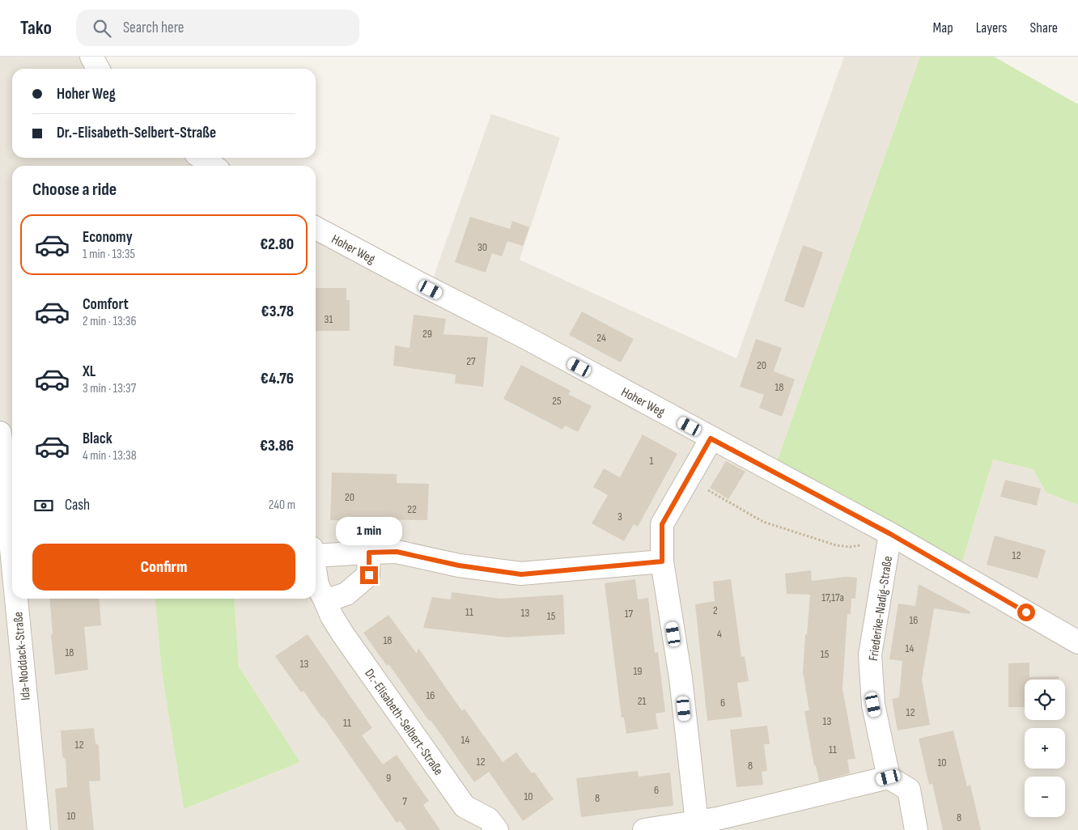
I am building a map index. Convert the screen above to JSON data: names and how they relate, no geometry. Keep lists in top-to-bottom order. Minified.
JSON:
{"streets":{"street":["Hoher Weg","Friederike-Nadig-Straße","Ida-Noddack-Straße","Dr.-Elisabeth-Selbert-Straße"]},"crossings":[["Hoher Weg","Friederike-Nadig-Straße"]],"house_numbers":["30","31","29","24","27","20","18","25","1","20","22","3","12","17,17a","2","11","13","17","15","16","4","18","14","18","15","13","19","16","21","6","12","13","11","14","12","11","12","10","8","9","6","10","8","7","10","8"],"page":{"header":"Tako","search":"Search here","nav":["Map","Layers","Share"],"banner":["Hoher Weg","Dr.-Elisabeth-Selbert-Straße"],"heading":"Choose a ride","list":[{"name":"Economy","note":"1 min · 13:35","value":"€2.80"},{"name":"Comfort","note":"2 min · 13:36","value":"€3.78"},{"name":"XL","note":"3 min · 13:37","value":"€4.76"},{"name":"Black","note":"4 min · 13:38","value":"€3.86"}],"pay":["Cash","240 m"],"bubble":"1 min","buttons":"Confirm","map_buttons":["+","−"]}}
